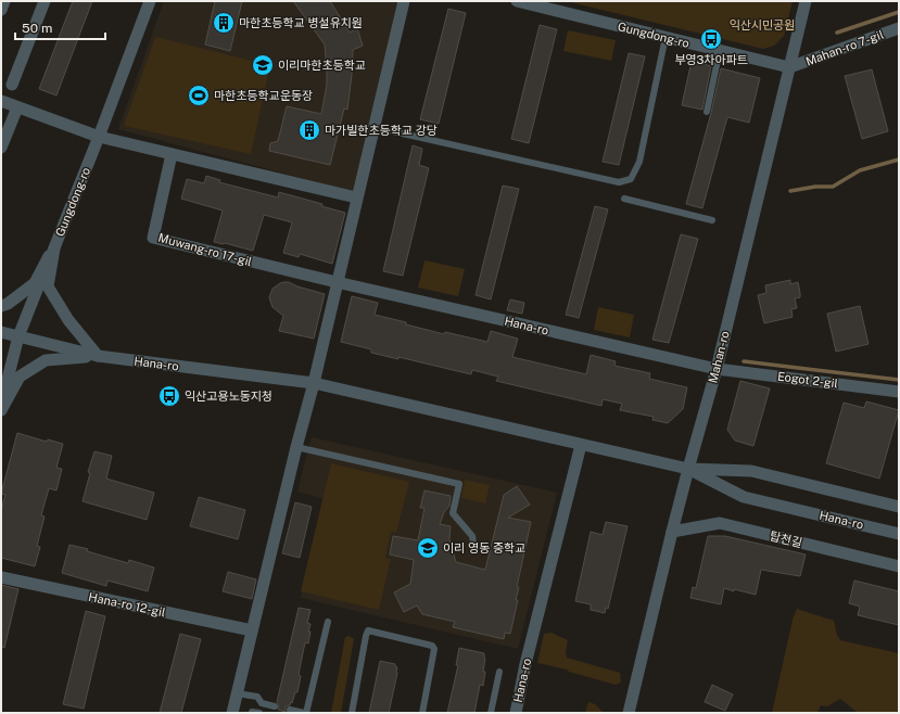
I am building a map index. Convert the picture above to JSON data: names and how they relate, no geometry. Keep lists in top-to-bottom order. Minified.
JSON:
{"streets":{"street":["Gungdong-ro","Mahan-ro 7-gil","Muwang-ro 17-gil","Hana-ro","Mahan-ro","Eogot 2-gil","탑천길","Hana-ro 12-gil"]},"crossings":[["Gungdong-ro","Mahan-ro 7-gil"],["Gungdong-ro","Hana-ro"],["Gungdong-ro","Mahan-ro"],["Mahan-ro 7-gil","Mahan-ro"],["Muwang-ro 17-gil","Hana-ro"],["Hana-ro","Mahan-ro"],["Hana-ro","Eogot 2-gil"],["Mahan-ro","Eogot 2-gil"],["Mahan-ro","탑천길"]],"parks":["익산시민공원"],"places":{"building":["마한초등학교 병설유치원","마가빌한초등학교 강당"],"bus stop":["부영3차아파트","익산고용노동지청"],"school or university":["이리마한초등학교","이리 영동 중학교"],"sports":["마한초등학교운동장"]},"scale_bar":"50 m"}
